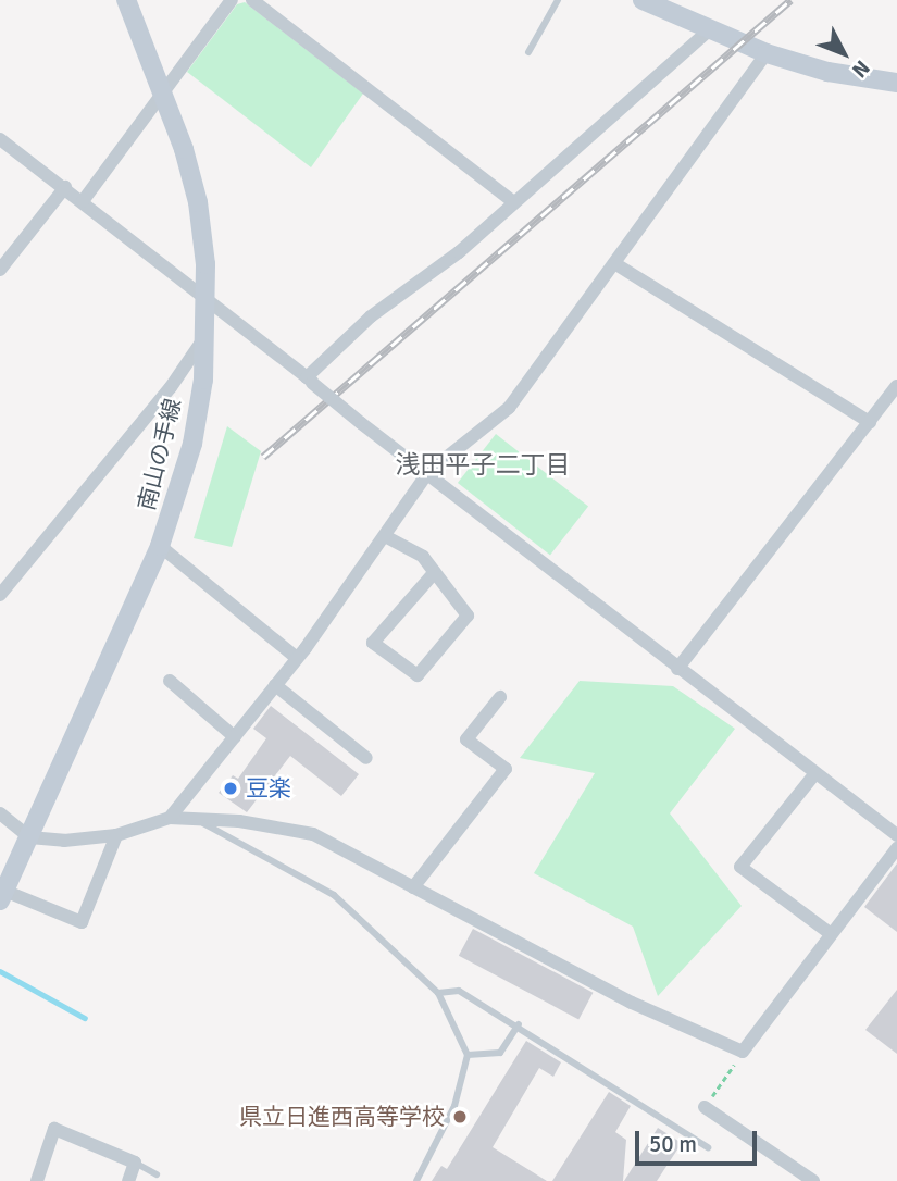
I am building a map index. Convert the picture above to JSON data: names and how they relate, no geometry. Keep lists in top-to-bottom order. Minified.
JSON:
{"streets":{"street":["南山の手線"]},"districts":["浅田平子二丁目"],"places":["豆楽","県立日進西高等学校"],"scale_bar":"50 m","north":"bottom right"}
